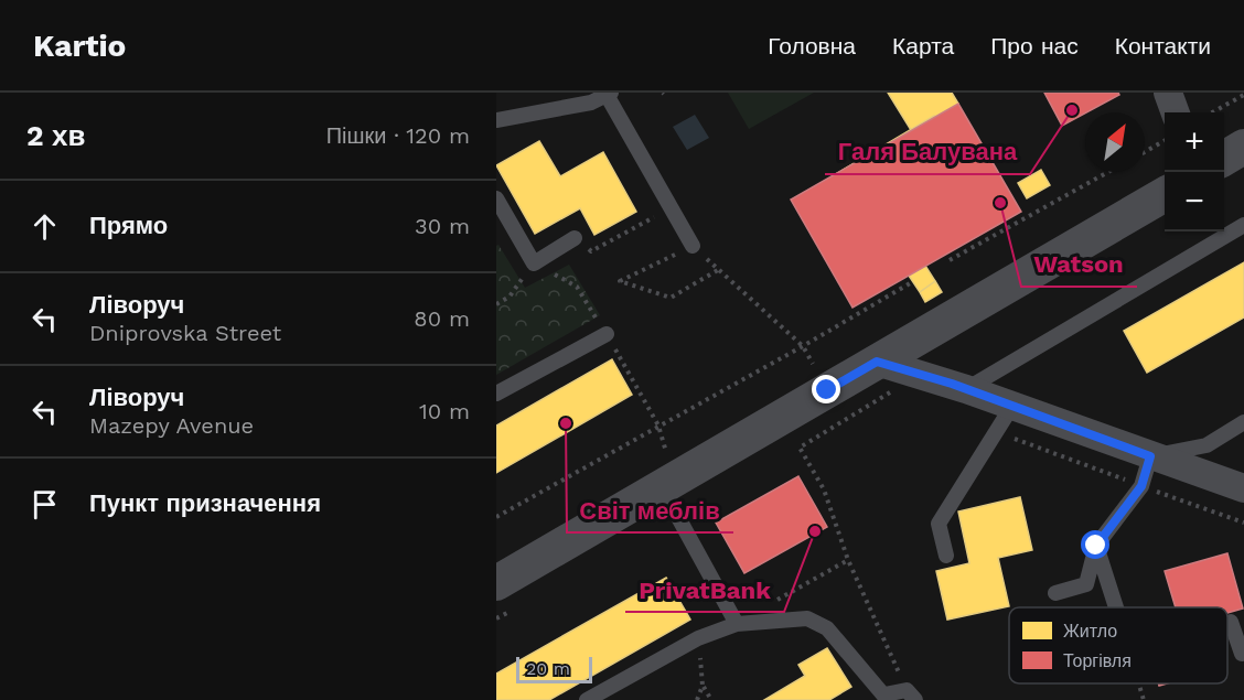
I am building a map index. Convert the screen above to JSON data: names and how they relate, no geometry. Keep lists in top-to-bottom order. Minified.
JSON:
{"places":["Галя Балувана","Watson","Світ меблів","PrivatBank"],"legend":["Житло","Торгівля"],"scale_bar":"20 m","north":"top right","page":{"header":"Kartio","nav":["Головна","Карта","Про нас","Контакти"],"heading":["2 хв","Пішки · 120 m"],"map_buttons":["+","−"],"list":[["Прямо","30 m"],["Ліворуч","Dniprovska Street","80 m"],["Ліворуч","Mazepy Avenue","10 m"],"Пункт призначення"],"scale":"20 m"}}
